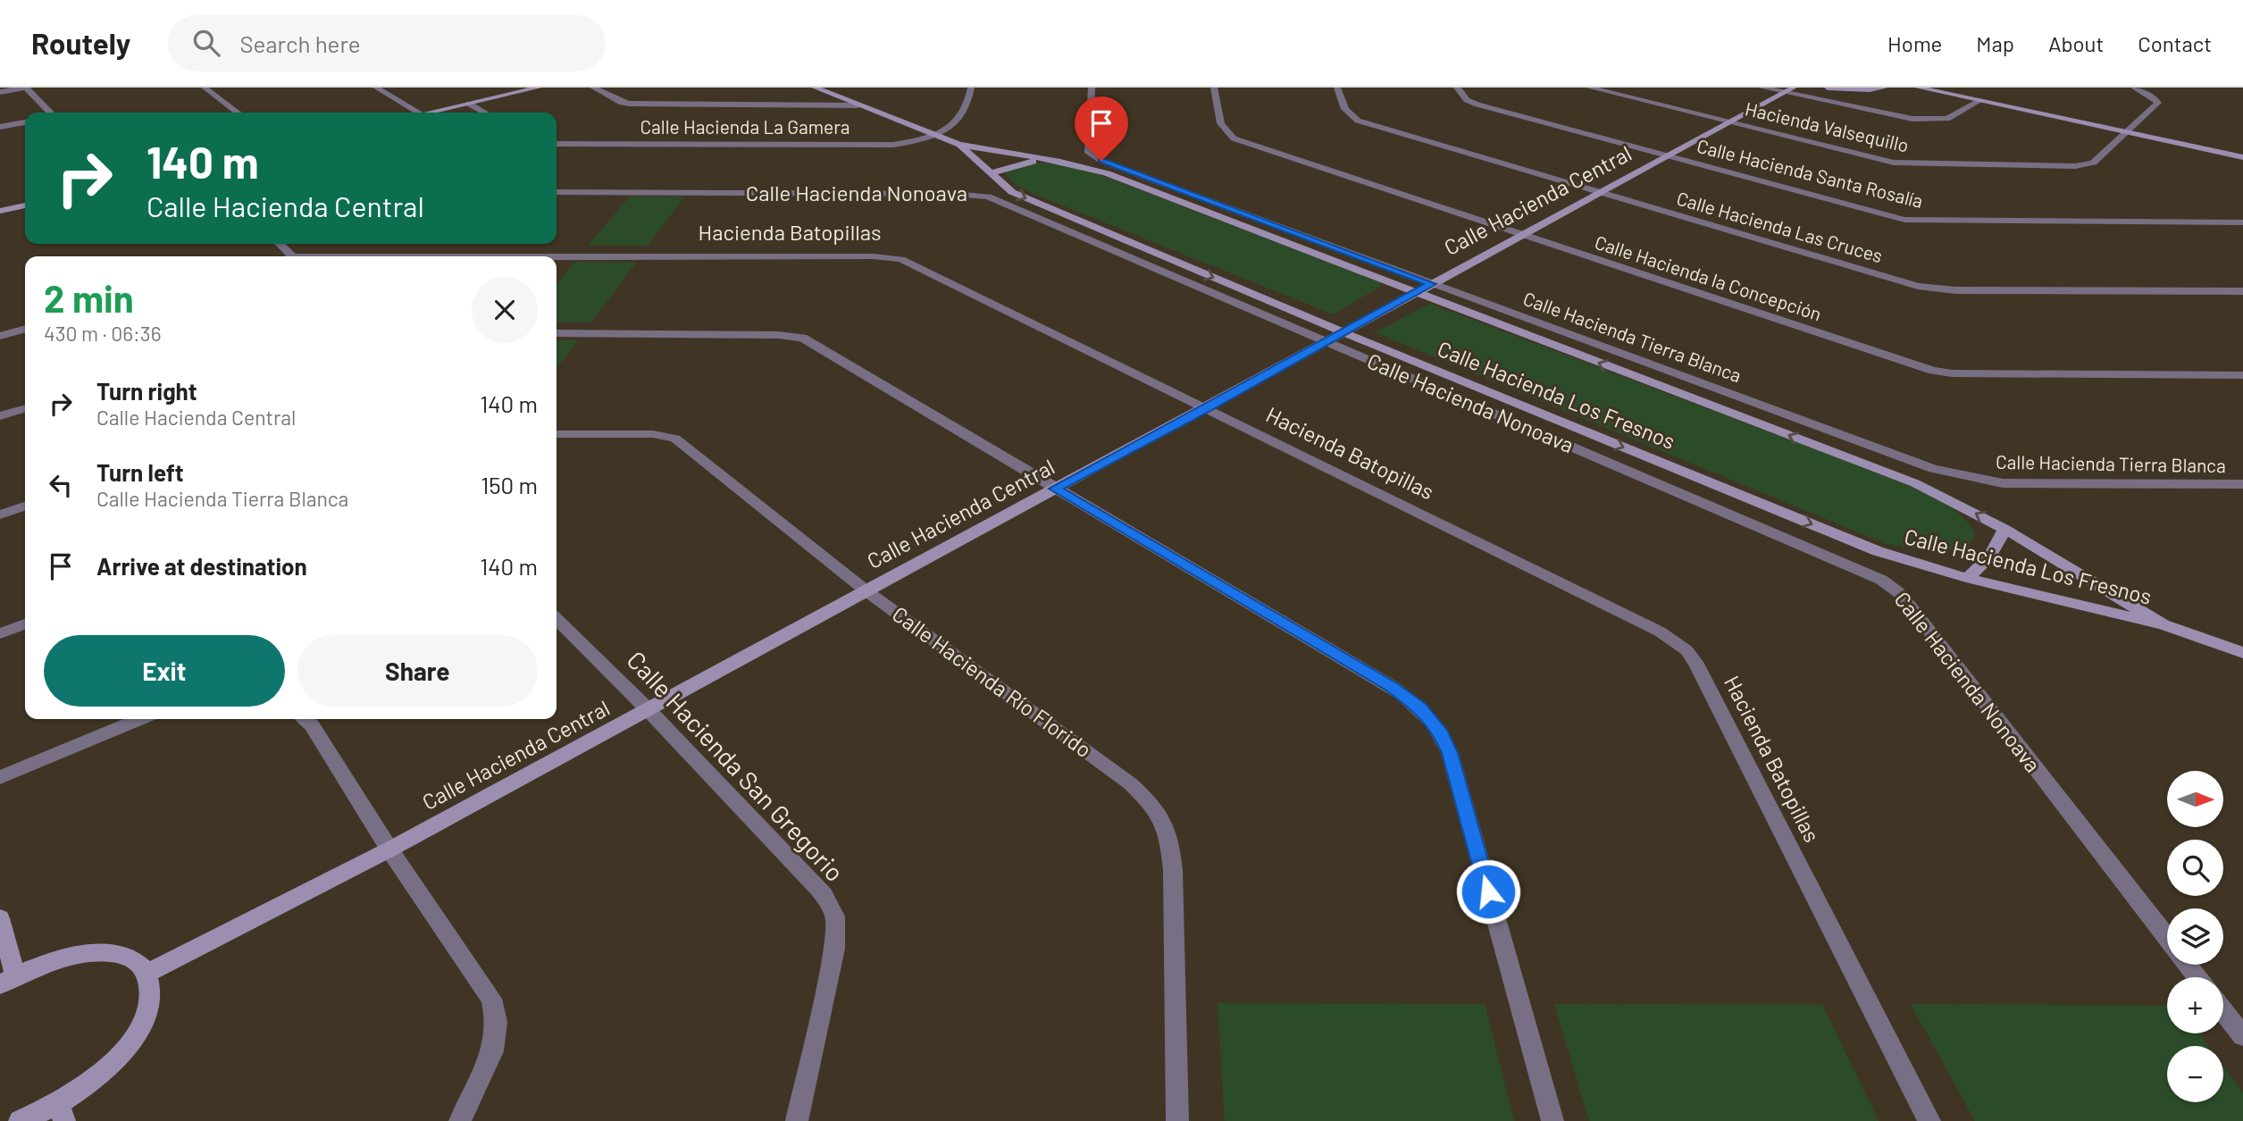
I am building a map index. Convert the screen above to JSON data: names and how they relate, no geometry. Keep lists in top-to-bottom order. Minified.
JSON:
{"streets":{"street":["Calle Hacienda La Gamera","Hacienda Valsequillo","Calle Hacienda Santa Rosalía","Calle Hacienda Nonoava","Calle Hacienda Central","Calle Hacienda Las Cruces","Hacienda Batopillas","Calle Hacienda la Concepción","Calle Hacienda Tierra Blanca","Calle Hacienda Los Fresnos","Calle Hacienda Río Florido","Calle Hacienda San Gregorio"]},"crossings":[["Calle Hacienda La Gamera","Calle Hacienda Los Fresnos"],["Hacienda Valsequillo","Calle Hacienda Central"],["Calle Hacienda Santa Rosalía","Calle Hacienda Central"],["Calle Hacienda Nonoava","Calle Hacienda Central"],["Calle Hacienda Central","Calle Hacienda Las Cruces"],["Calle Hacienda Central","Hacienda Batopillas"],["Calle Hacienda Central","Calle Hacienda la Concepción"],["Calle Hacienda Central","Calle Hacienda Tierra Blanca"],["Calle Hacienda Central","Calle Hacienda Los Fresnos"],["Calle Hacienda Central","Calle Hacienda Río Florido"],["Calle Hacienda Central","Calle Hacienda San Gregorio"]],"north":"right","page":{"header":"Routely","search":"Search here","nav":["Home","Map","About","Contact"],"turn":["140 m","Calle Hacienda Central"],"heading":["2 min","430 m · 06:36"],"list":[{"name":"Turn right","note":"Calle Hacienda Central","value":"140 m"},{"name":"Turn left","note":"Calle Hacienda Tierra Blanca","value":"150 m"},{"name":"Arrive at destination","value":"140 m"}],"buttons":["Exit","Share"],"map_buttons":["+","−"]}}
